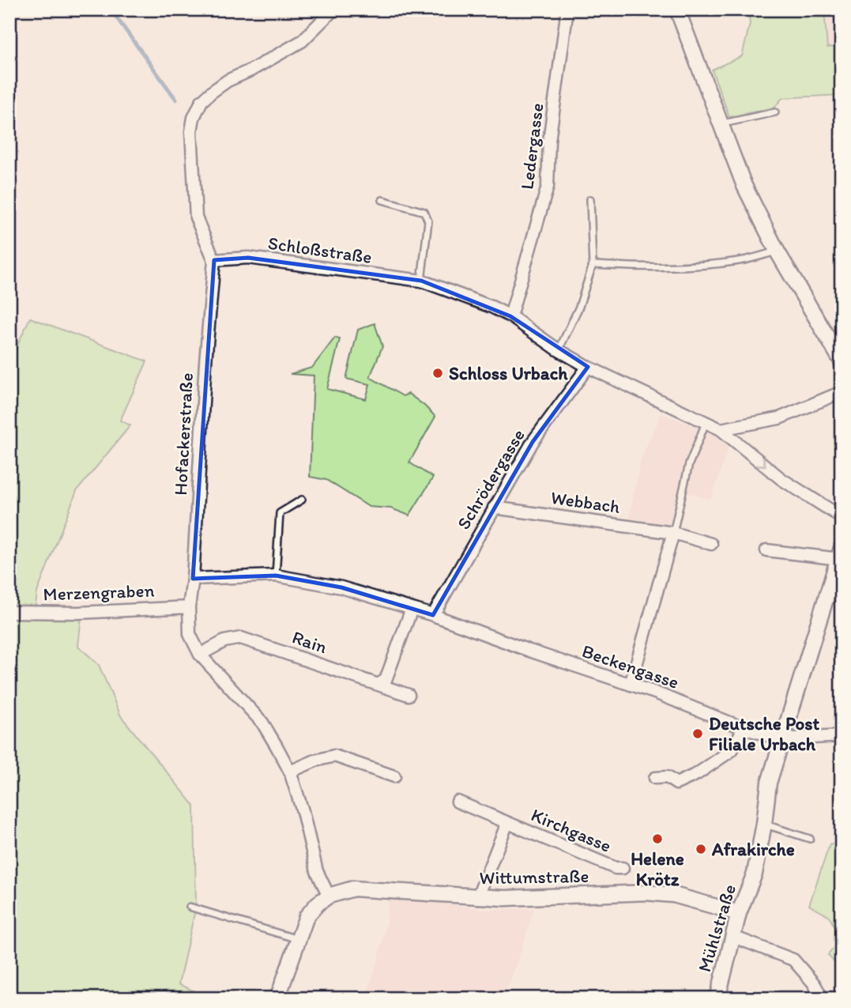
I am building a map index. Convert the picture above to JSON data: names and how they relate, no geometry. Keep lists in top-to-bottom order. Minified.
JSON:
{"streets":{"street":["Ledergasse","Schloßstraße","Hofackerstraße","Schrödergasse","Webbach","Merzengraben","Rain","Beckengasse","Kirchgasse","Wittumstraße","Mühlstraße"]},"crossings":[["Ledergasse","Schloßstraße"],["Schloßstraße","Hofackerstraße"],["Schloßstraße","Schrödergasse"],["Hofackerstraße","Merzengraben"],["Hofackerstraße","Rain"],["Hofackerstraße","Beckengasse"],["Hofackerstraße","Wittumstraße"],["Schrödergasse","Webbach"],["Schrödergasse","Beckengasse"],["Beckengasse","Mühlstraße"],["Kirchgasse","Wittumstraße"],["Wittumstraße","Mühlstraße"]],"places":["Schloss Urbach","Deutsche Post Filiale Urbach","Helene Krötz","Afrakirche"]}
